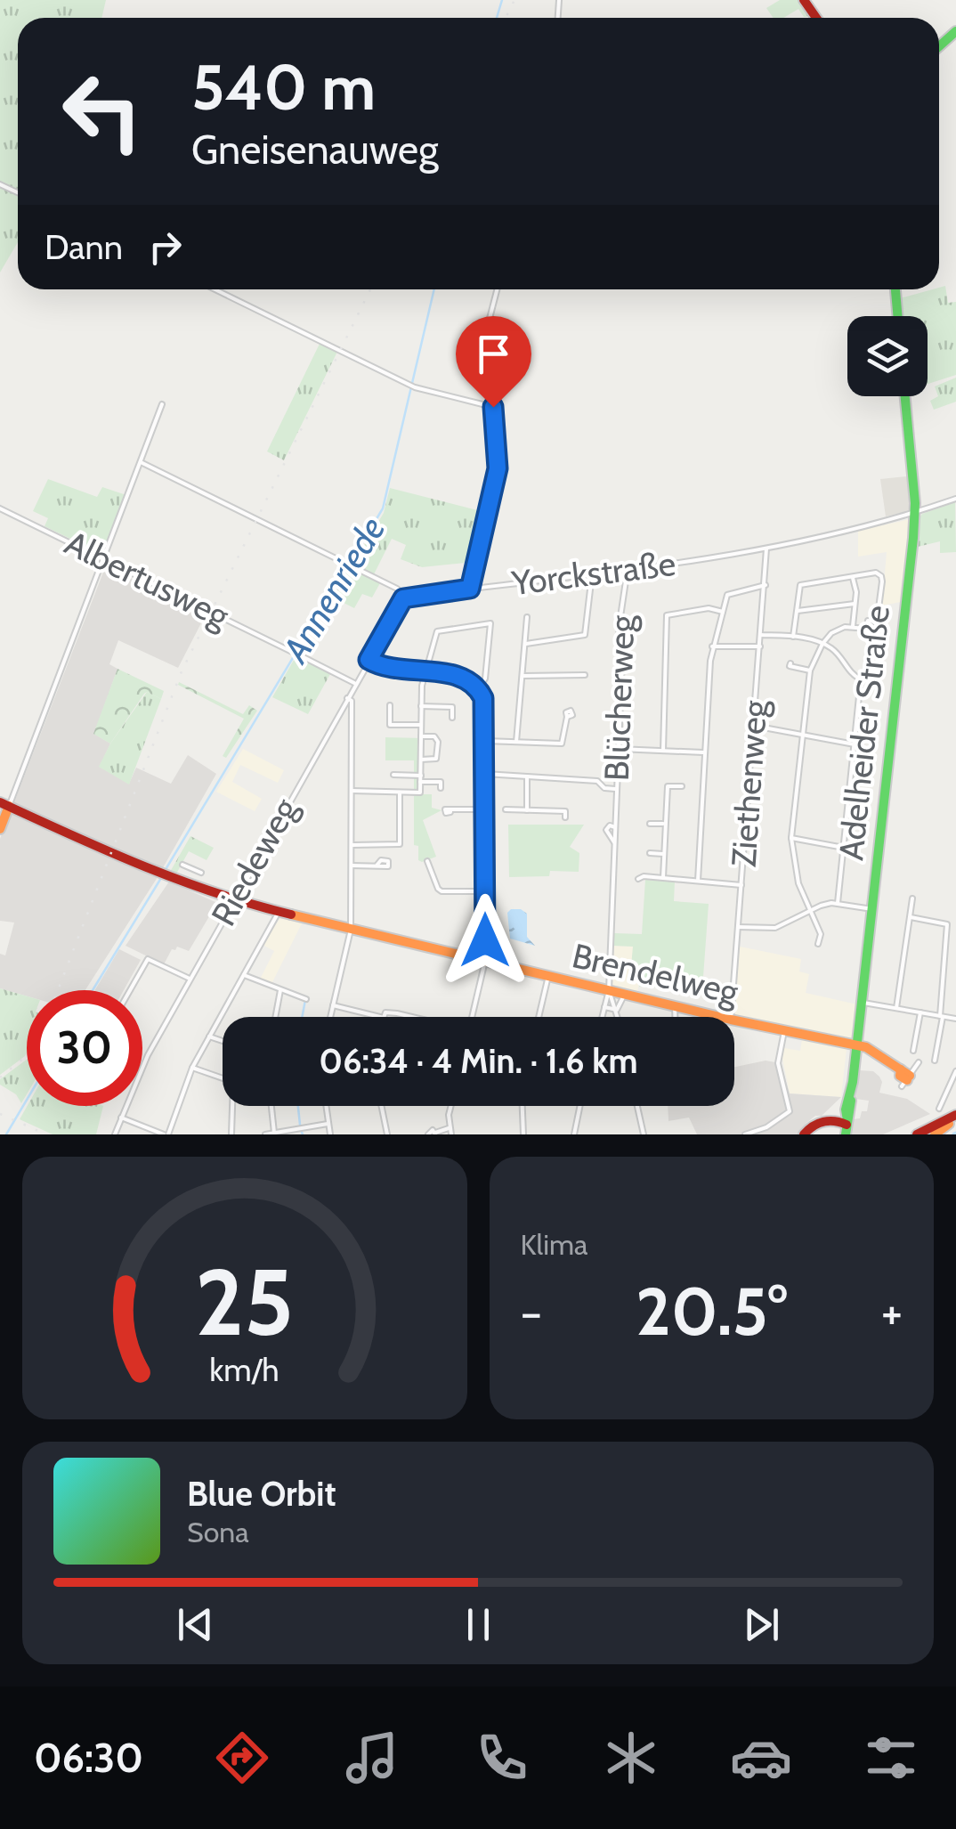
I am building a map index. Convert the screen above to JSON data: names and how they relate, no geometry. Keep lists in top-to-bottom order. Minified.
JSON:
{"streets":{"main road":["Adelheider Straße","Brendelweg"],"street":["Yorckstraße","Albertusweg","Blücherweg","Ziethenweg","Riedeweg"]},"crossings":[["Yorckstraße","Blücherweg"],["Yorckstraße","Adelheider Straße"],["Yorckstraße","Ziethenweg"],["Yorckstraße","Riedeweg"],["Albertusweg","Riedeweg"],["Blücherweg","Brendelweg"],["Adelheider Straße","Brendelweg"],["Riedeweg","Brendelweg"]],"water":["Annenriede"],"page":{"turn":["540 m","Gneisenauweg"],"then":"Dann","limit":"30","trip":"06:34 · 4 Min. · 1.6 km","tile":"Klima","heat":["−","20.5°","+"],"song":["Blue Orbit","Sona"],"tabs":"06:30","gauge":["25","km/h"]}}
